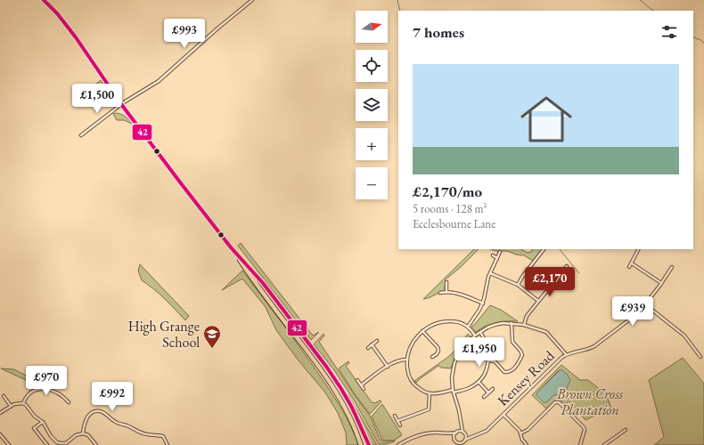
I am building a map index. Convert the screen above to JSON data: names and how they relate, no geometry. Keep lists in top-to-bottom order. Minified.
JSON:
{"streets":{"street":["Kensey Road"]},"parks":["Brown Cross Plantation"],"places":{"school or university":["High Grange School"]},"lines":["transit line 42"],"north":"right","page":{"map_buttons":["+","−"],"heading":"7 homes","price":["£993","£1,500","£2,170","£939","£1,950","£970","£992"],"list":[{"name":"£2,170/mo","note":"5 rooms · 128 m² · Ecclesbourne Lane"}]}}
